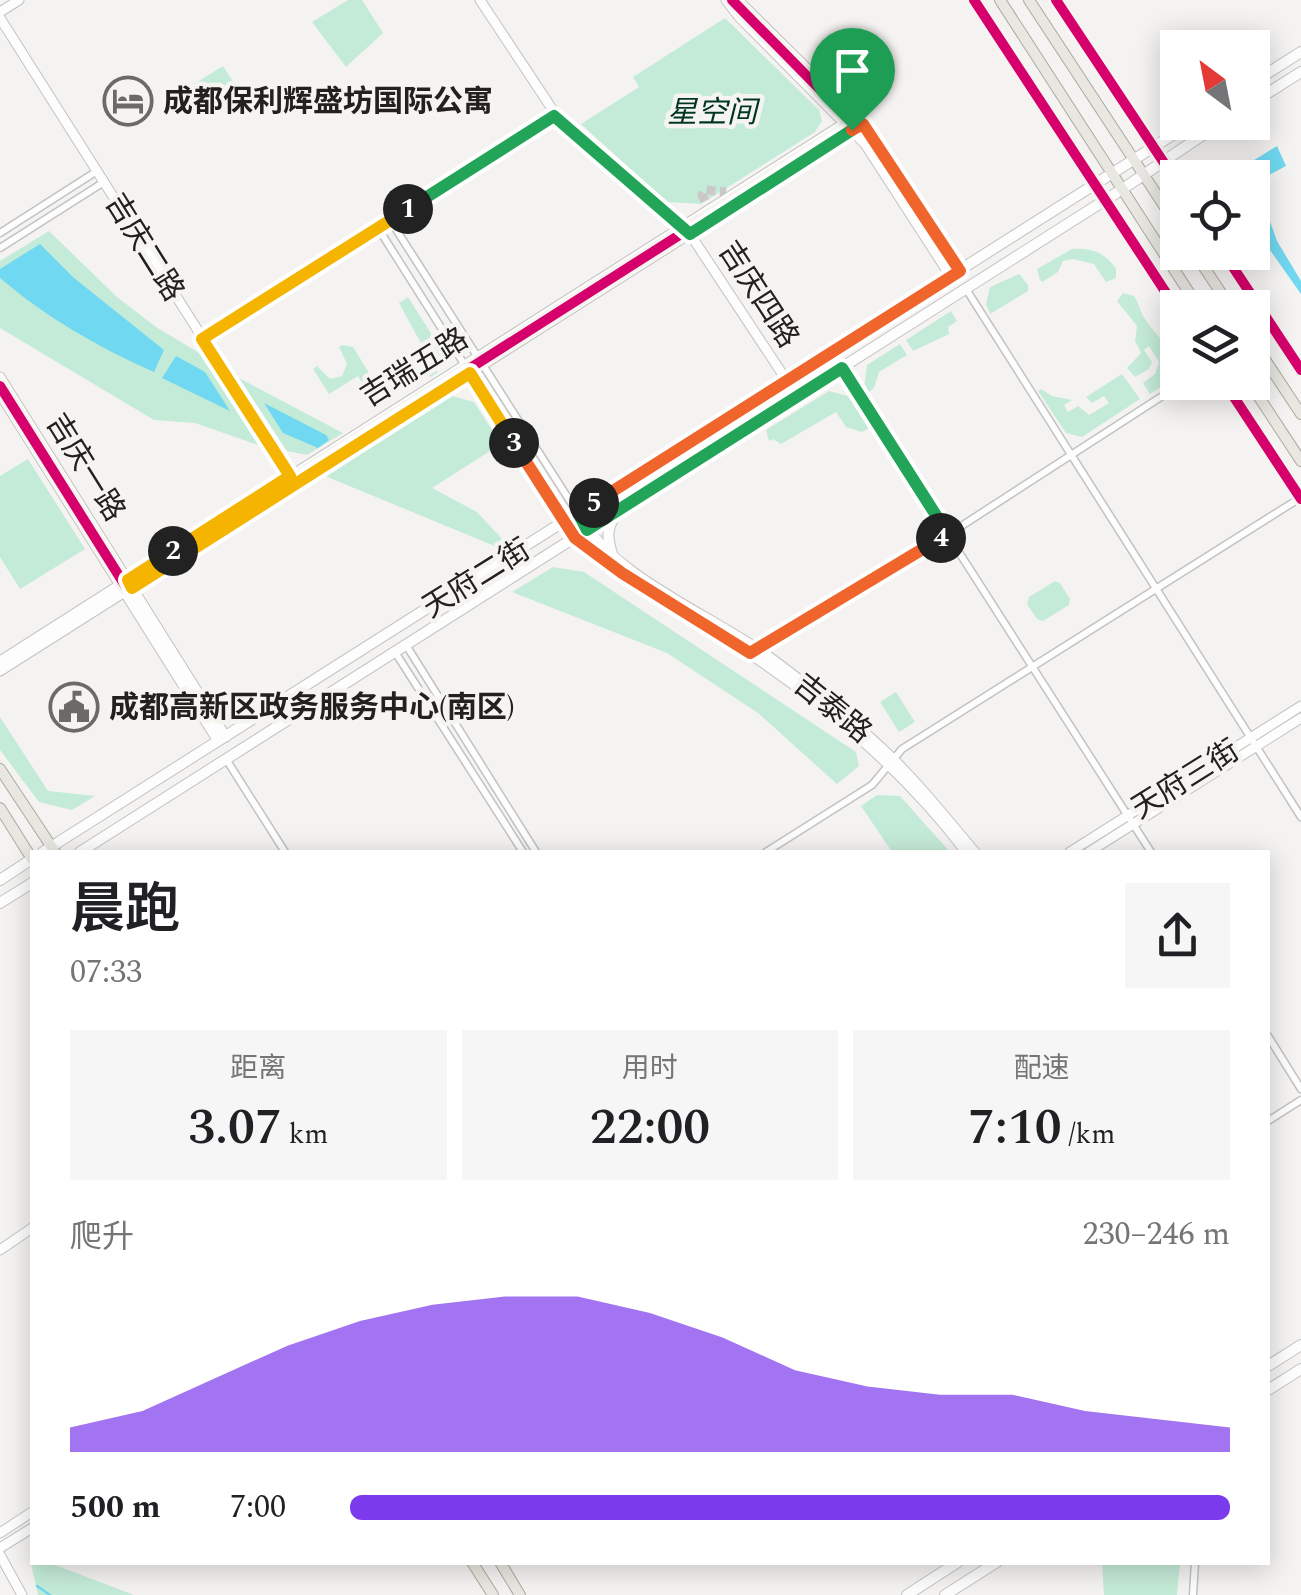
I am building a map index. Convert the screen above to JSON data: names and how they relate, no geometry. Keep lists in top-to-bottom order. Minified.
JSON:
{"streets":{"main road":["天府二街"],"street":["吉庆二路","吉庆四路","吉瑞五路","吉庆一路","吉泰路","天府三街"]},"crossings":[["吉庆二路","吉瑞五路"],["吉庆四路","吉瑞五路"],["吉庆四路","天府二街"],["吉瑞五路","吉庆一路"],["吉庆一路","天府二街"],["天府二街","吉泰路"]],"parks":["星空间"],"places":{"hotel":["成都保利辉盛坊国际公寓"],"public building":["成都高新区政务服务中心(南区)"]},"north":"top left","page":{"pins":["1","3","5","4","2"],"heading":["晨跑","07:33"],"stats":[["距离","3.07 km"],["用时","22:00"],["配速","7:10 /km"]],"chart":["爬升","230–246 m"],"list":[{"name":"500 m","note":"7:00"}]}}
